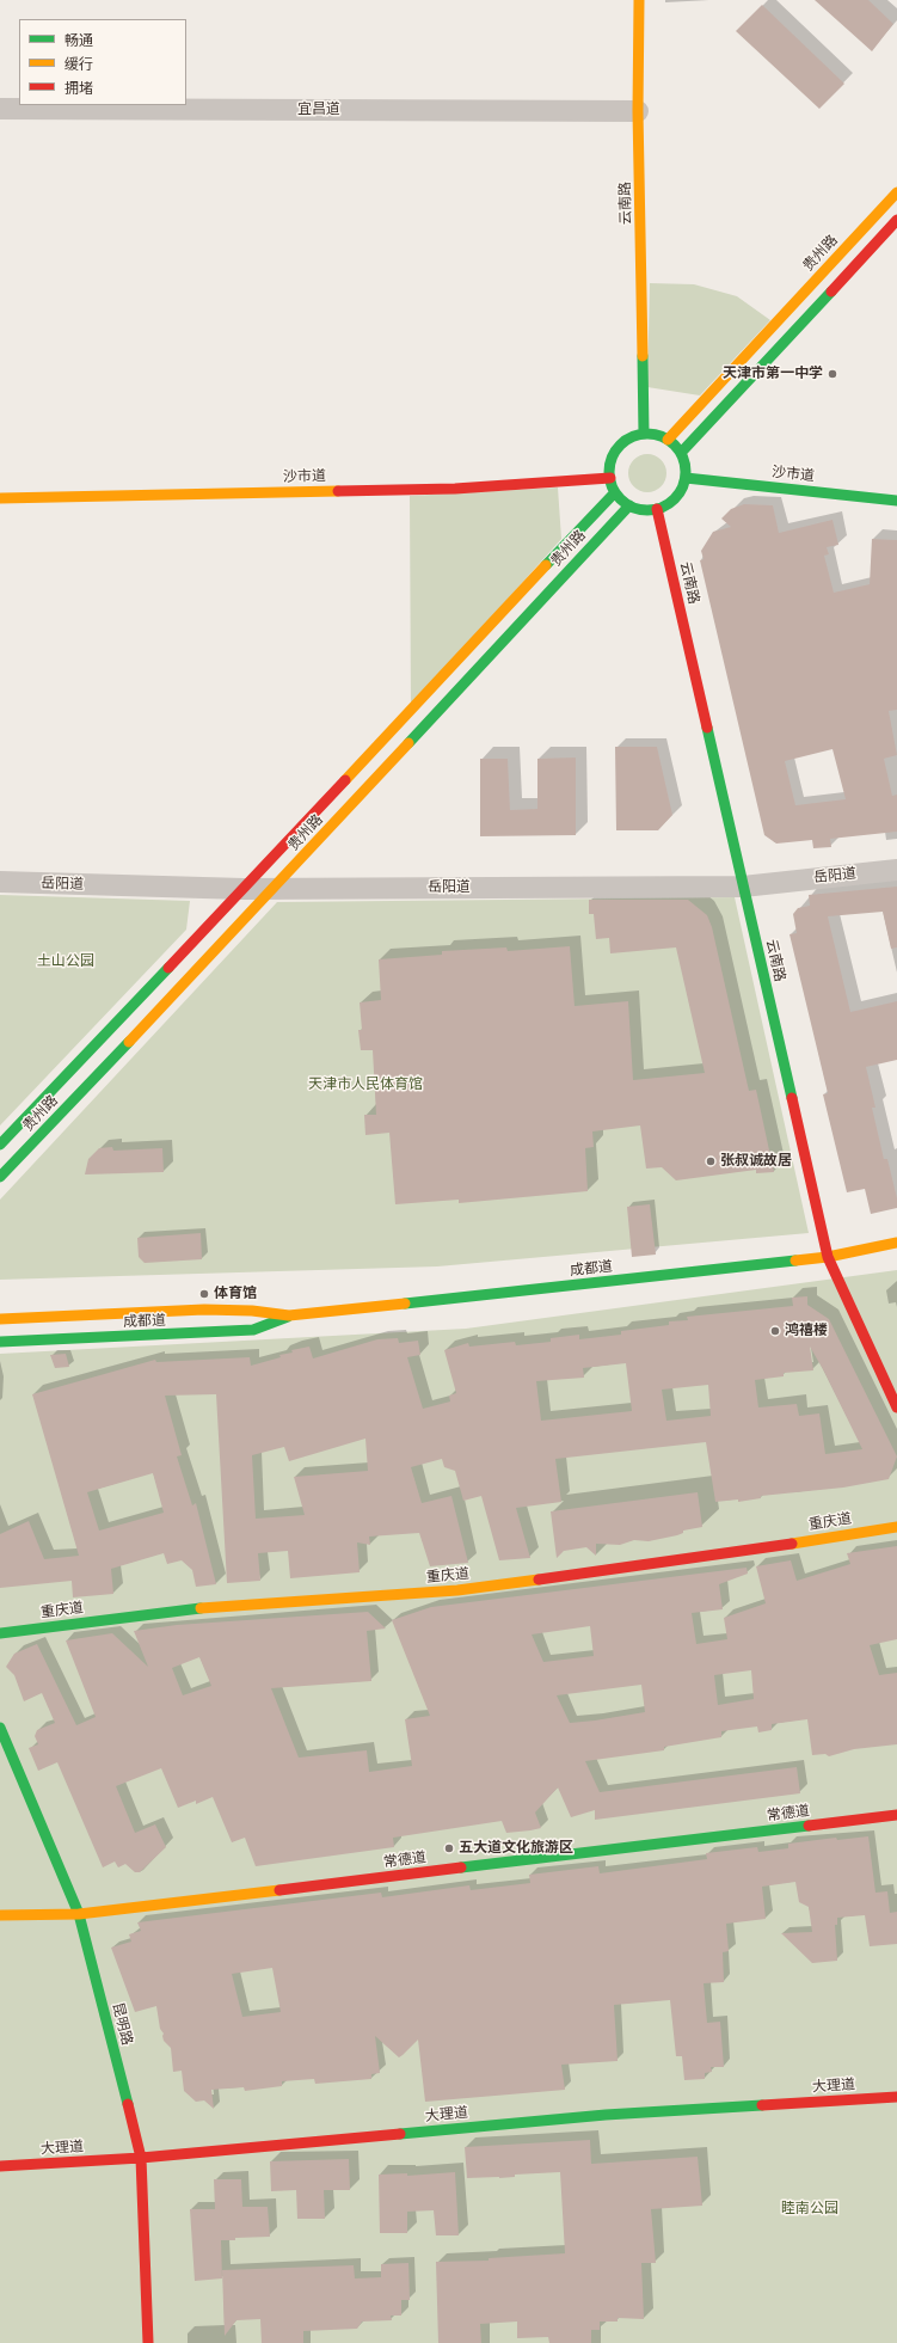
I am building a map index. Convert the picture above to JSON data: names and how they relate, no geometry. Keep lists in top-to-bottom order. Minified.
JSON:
{"streets":{"street":["宜昌道","云南路","贵州路","沙市道","岳阳道","成都道","重庆道","常德道","昆明路","大理道"]},"crossings":[["宜昌道","云南路"],["云南路","贵州路"],["云南路","沙市道"],["云南路","岳阳道"],["云南路","成都道"],["贵州路","沙市道"],["贵州路","岳阳道"],["常德道","昆明路"],["昆明路","大理道"]],"parks":["土山公园","天津市人民体育馆","睦南公园"],"places":["天津市第一中学","张叔诚故居","体育馆","鸿禧楼","五大道文化旅游区"],"legend":["畅通","缓行","拥堵"]}
